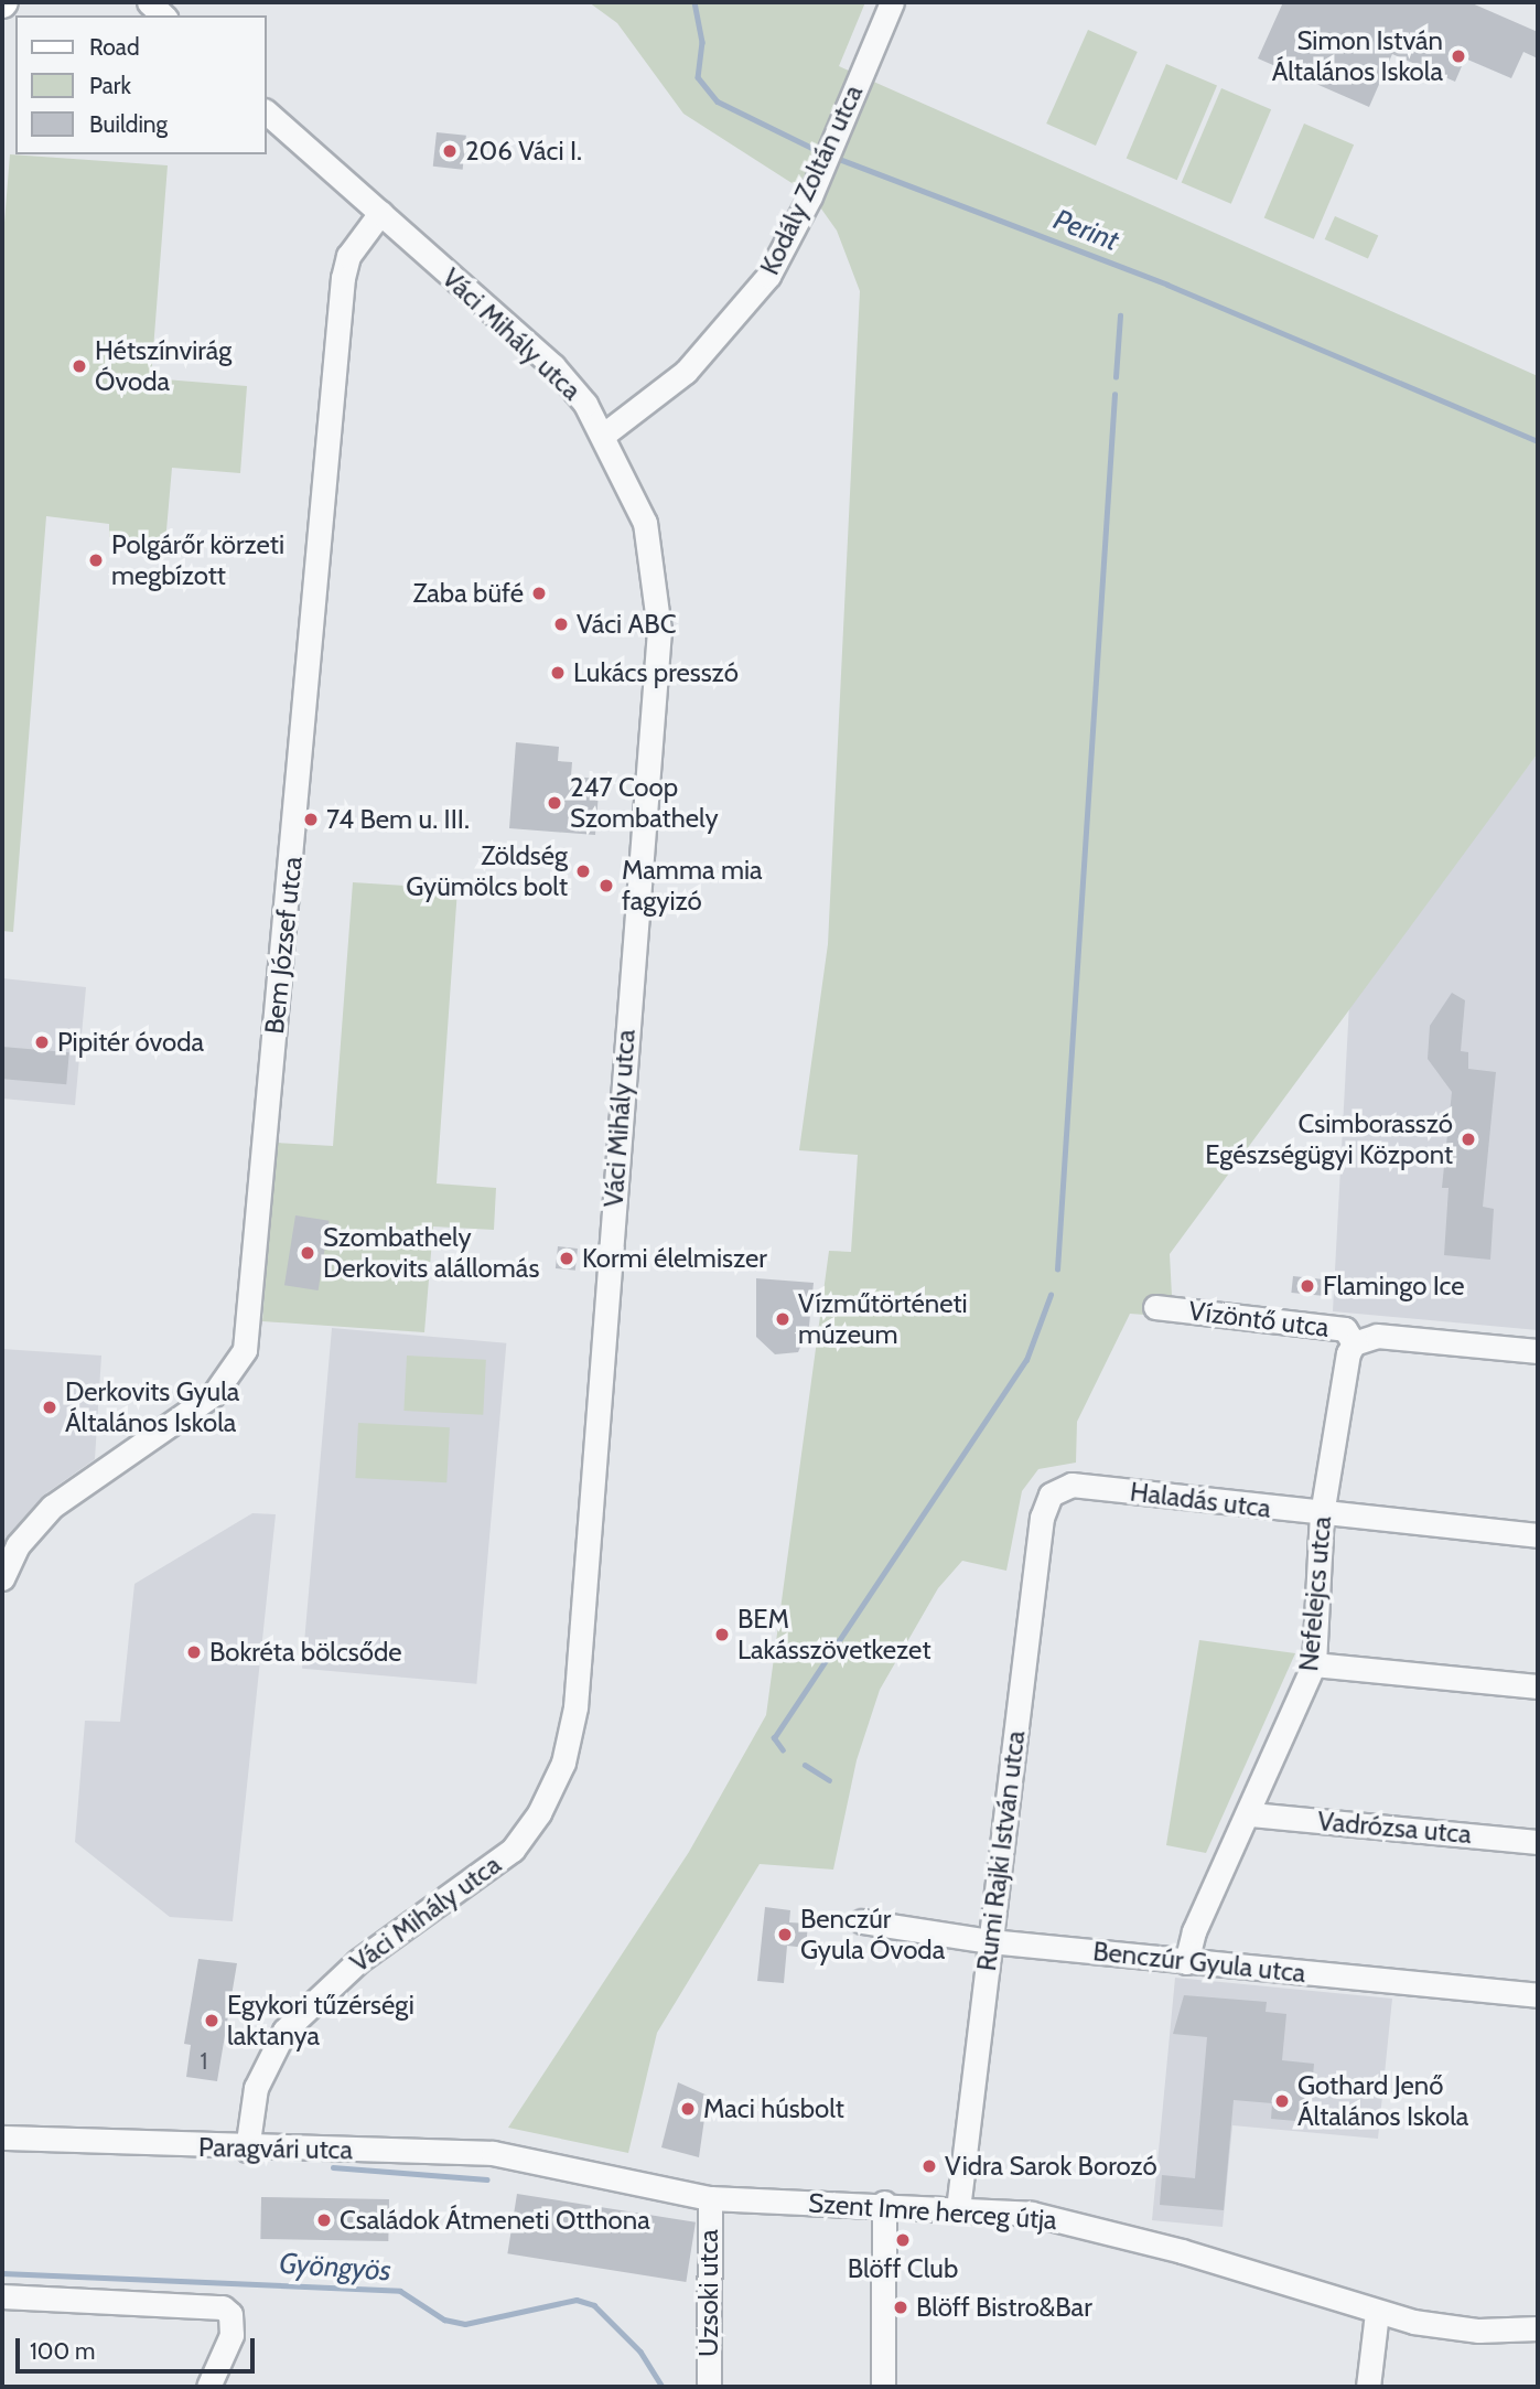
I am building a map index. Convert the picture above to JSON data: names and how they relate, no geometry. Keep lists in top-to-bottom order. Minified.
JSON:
{"streets":{"street":["Kodály Zoltán utca","Váci Mihály utca","Bem József utca","Vízöntő utca","Haladás utca","Nefelejcs utca","Vadrózsa utca","Rumi Rajki István utca","Benczúr Gyula utca","Paragvári utca","Szent Imre herceg útja","Uzsoki utca"]},"crossings":[["Kodály Zoltán utca","Váci Mihály utca"],["Váci Mihály utca","Bem József utca"],["Váci Mihály utca","Paragvári utca"],["Vízöntő utca","Nefelejcs utca"],["Haladás utca","Nefelejcs utca"],["Haladás utca","Rumi Rajki István utca"],["Nefelejcs utca","Vadrózsa utca"],["Nefelejcs utca","Benczúr Gyula utca"],["Rumi Rajki István utca","Benczúr Gyula utca"],["Rumi Rajki István utca","Szent Imre herceg útja"],["Paragvári utca","Szent Imre herceg útja"],["Szent Imre herceg útja","Uzsoki utca"]],"water":["Perint","Gyöngyös"],"places":["Simon István Általános Iskola","206 Váci I.","Hétszínvirág Óvoda","Polgárőr körzeti megbízott","Zaba büfé","Váci ABC","Lukács presszó","247 Coop Szombathely","74 Bem u. III.","Zöldség Gyümölcs bolt","Mamma mia fagyizó","Pipitér óvoda","Csimborasszó Egészségügyi Központ","Szombathely Derkovits alállomás","Kormi élelmiszer","Flamingo Ice","Vízműtörténeti múzeum","Derkovits Gyula Általános Iskola","BEM Lakásszövetkezet","Bokréta bölcsőde","Benczúr Gyula Óvoda","Egykori tűzérségi laktanya","Gothard Jenő Általános Iskola","Maci húsbolt","Vidra Sarok Borozó","Családok Átmeneti Otthona","Blöff Club","Blöff Bistro&Bar"],"house_numbers":["1"],"legend":["Road","Park","Building"],"scale_bar":"100 m"}
